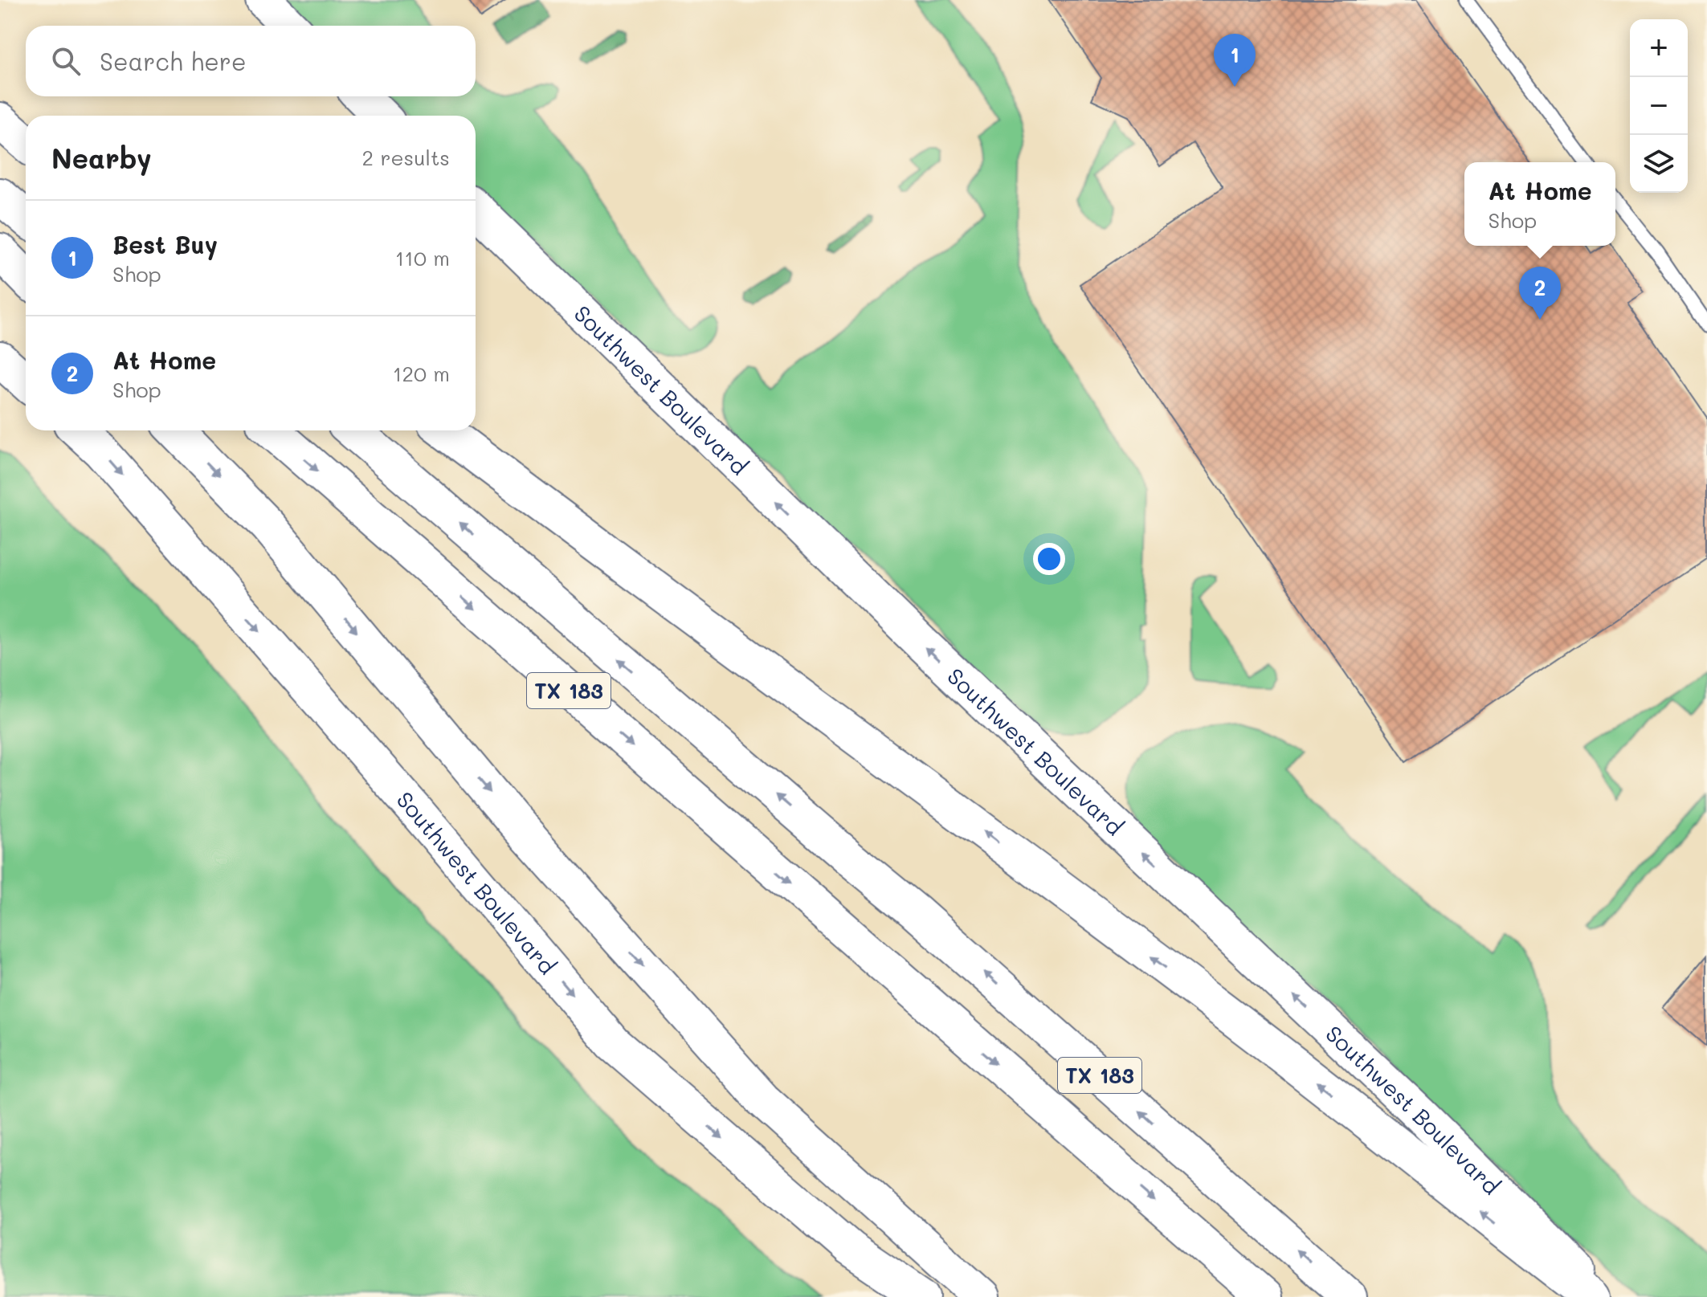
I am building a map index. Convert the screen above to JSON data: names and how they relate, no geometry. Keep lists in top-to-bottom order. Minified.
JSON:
{"streets":{"main road":["Southwest Boulevard","TX 183"]},"page":{"map_buttons":["+","−"],"search":"Search here","pins":["1","2"],"heading":["Nearby","2 results"],"popup":["At Home","Shop"],"list":[{"mark":"1","name":"Best Buy","note":"Shop","value":"110 m"},{"mark":"2","name":"At Home","note":"Shop","value":"120 m"}]}}
